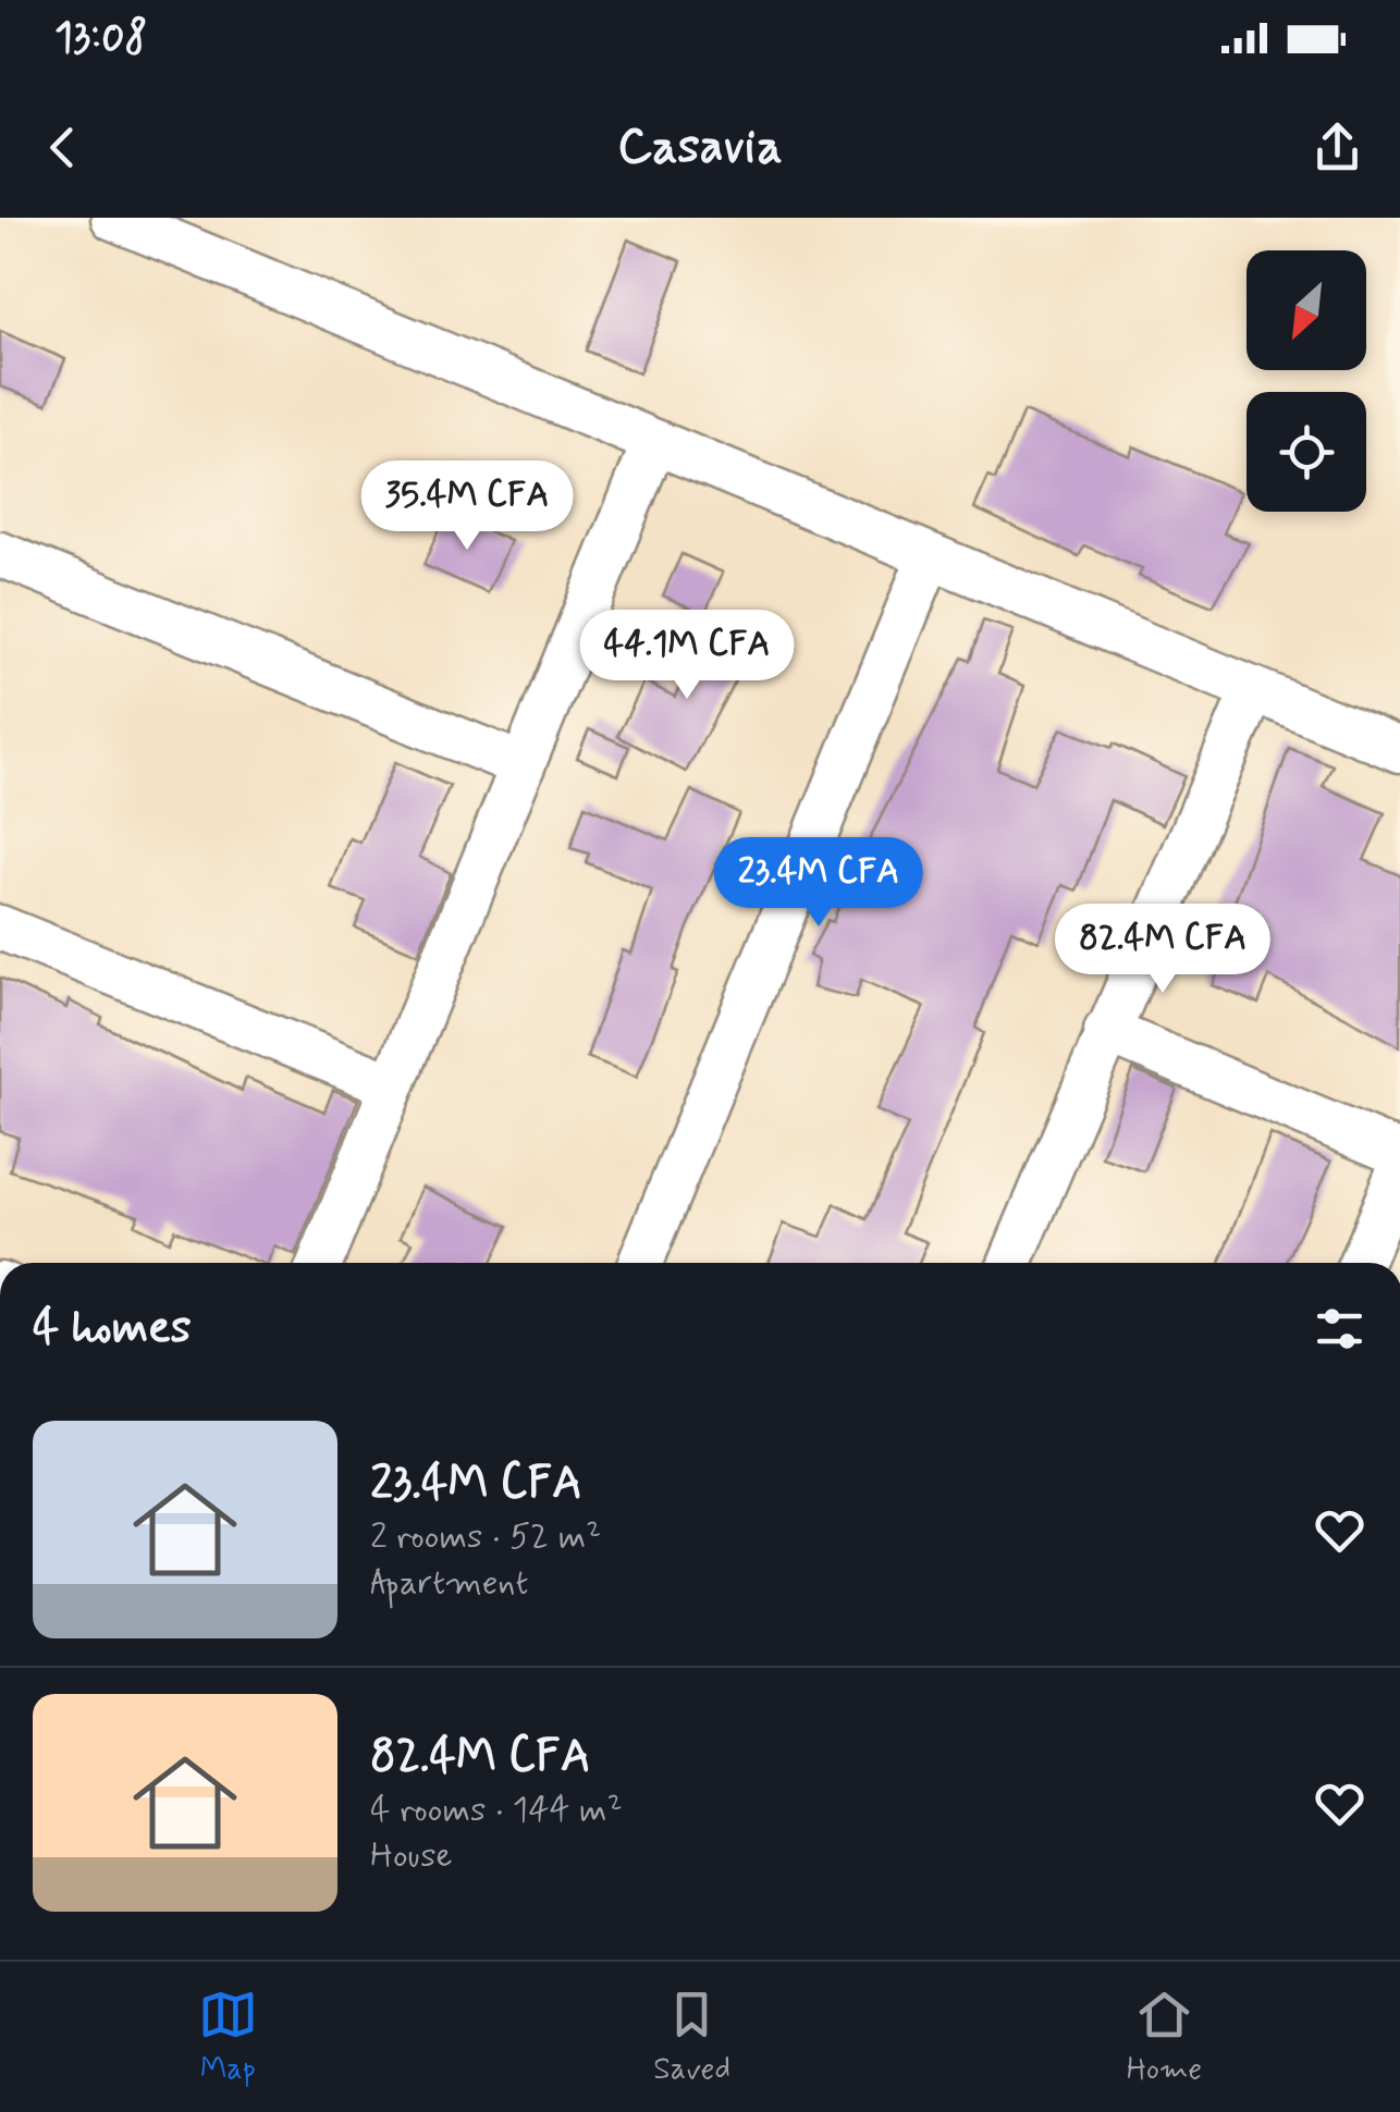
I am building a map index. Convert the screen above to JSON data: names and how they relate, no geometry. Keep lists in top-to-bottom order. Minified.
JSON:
{"north":"bottom left","page":{"status":"13:08","header":"Casavia","price":["35.4M CFA","44.1M CFA","23.4M CFA","82.4M CFA"],"heading":"4 homes","list":[{"name":"23.4M CFA","note":"2 rooms · 52 m² · Apartment"},{"name":"82.4M CFA","note":"4 rooms · 144 m² · House"}],"tabs":["Map","Saved","Home"]}}
